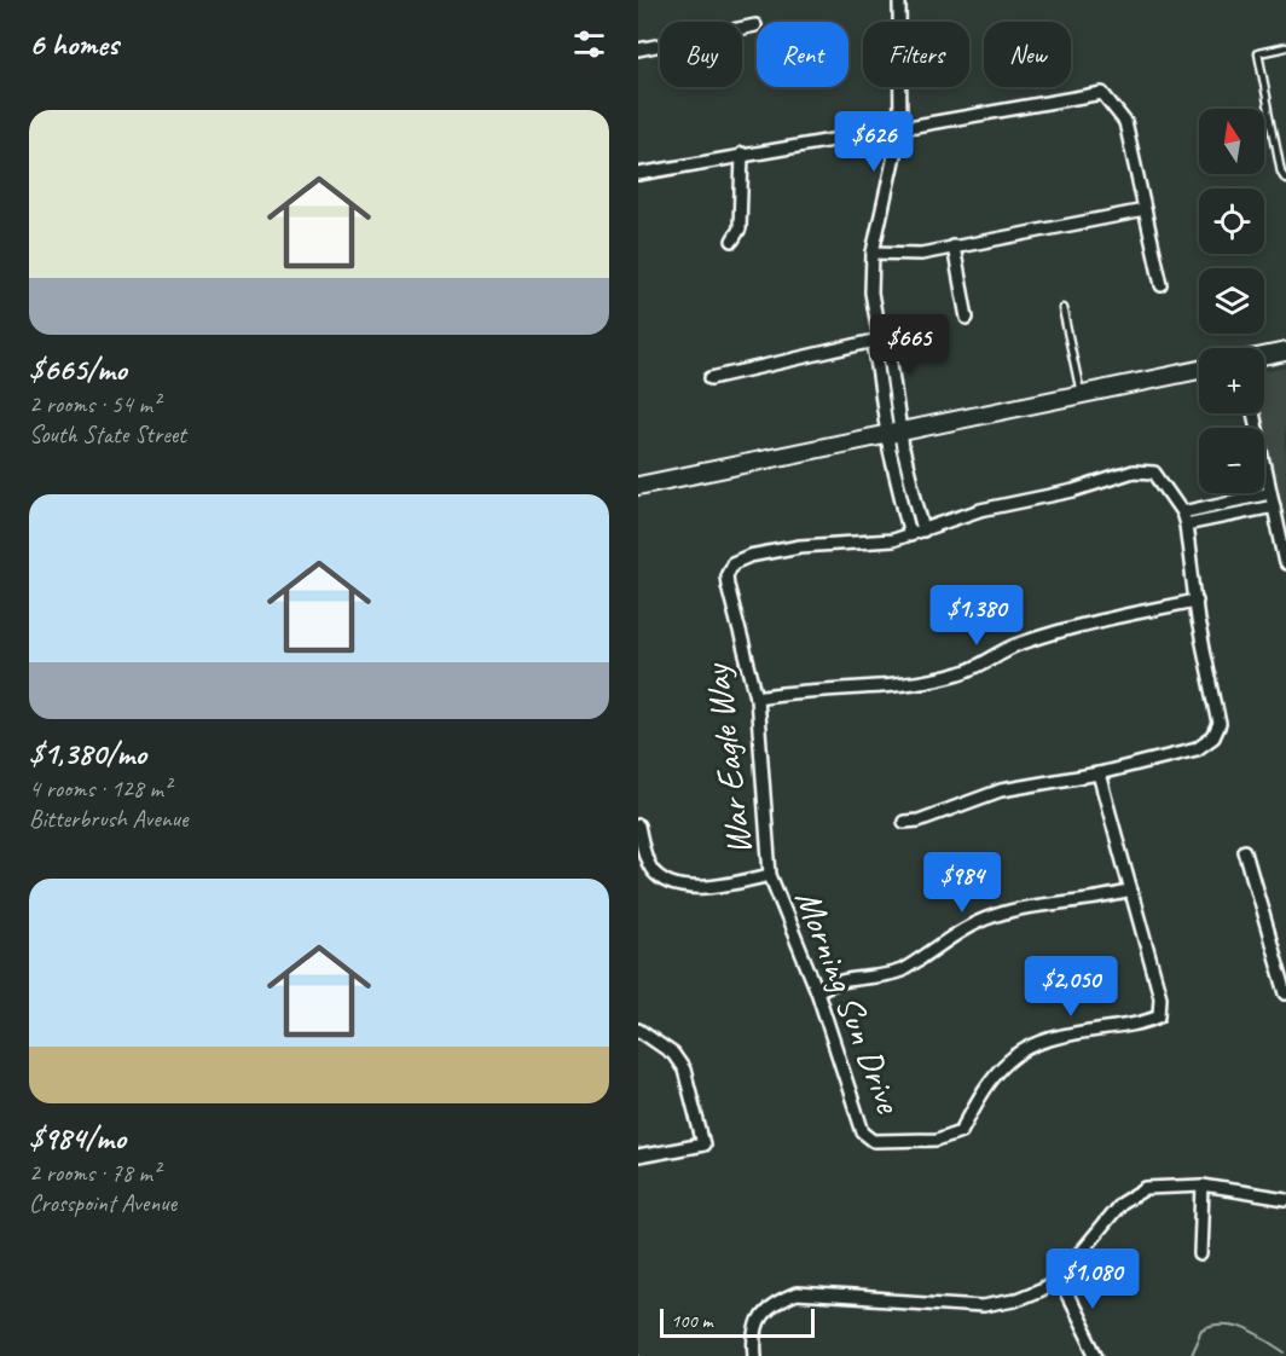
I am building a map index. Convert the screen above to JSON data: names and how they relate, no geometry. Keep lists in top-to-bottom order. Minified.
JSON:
{"streets":{"street":["War Eagle Way","Morning Sun Drive"]},"crossings":[["War Eagle Way","Morning Sun Drive"]],"scale_bar":"100 m","north":"top","page":{"heading":"6 homes","chip":["Buy","Rent","Filters","New"],"list":[{"name":"$665/mo","note":"2 rooms · 54 m² · South State Street"},{"name":"$1,380/mo","note":"4 rooms · 128 m² · Bitterbrush Avenue"},{"name":"$984/mo","note":"2 rooms · 78 m² · Crosspoint Avenue"}],"map_buttons":["+","−"],"price":["$626","$665","$1,380","$984","$2,050","$1,080"],"scale":"100 m"}}
